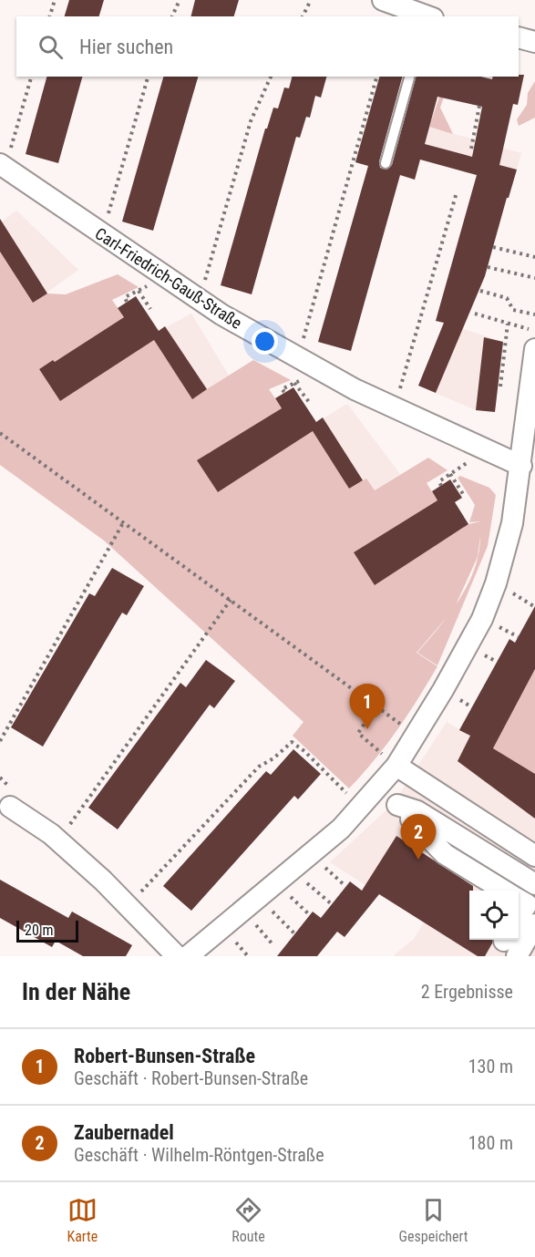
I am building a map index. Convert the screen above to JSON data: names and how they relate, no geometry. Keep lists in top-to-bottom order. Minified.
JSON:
{"streets":{"street":["Carl-Friedrich-Gauß-Straße"]},"scale_bar":"20 m","page":{"search":"Hier suchen","pins":["1","2"],"scale":"20 m","heading":["In der Nähe","2 Ergebnisse"],"list":[{"mark":"1","name":"Robert-Bunsen-Straße","note":"Geschäft · Robert-Bunsen-Straße","value":"130 m"},{"mark":"2","name":"Zaubernadel","note":"Geschäft · Wilhelm-Röntgen-Straße","value":"180 m"}],"nav":["Karte","Route","Gespeichert"]}}
